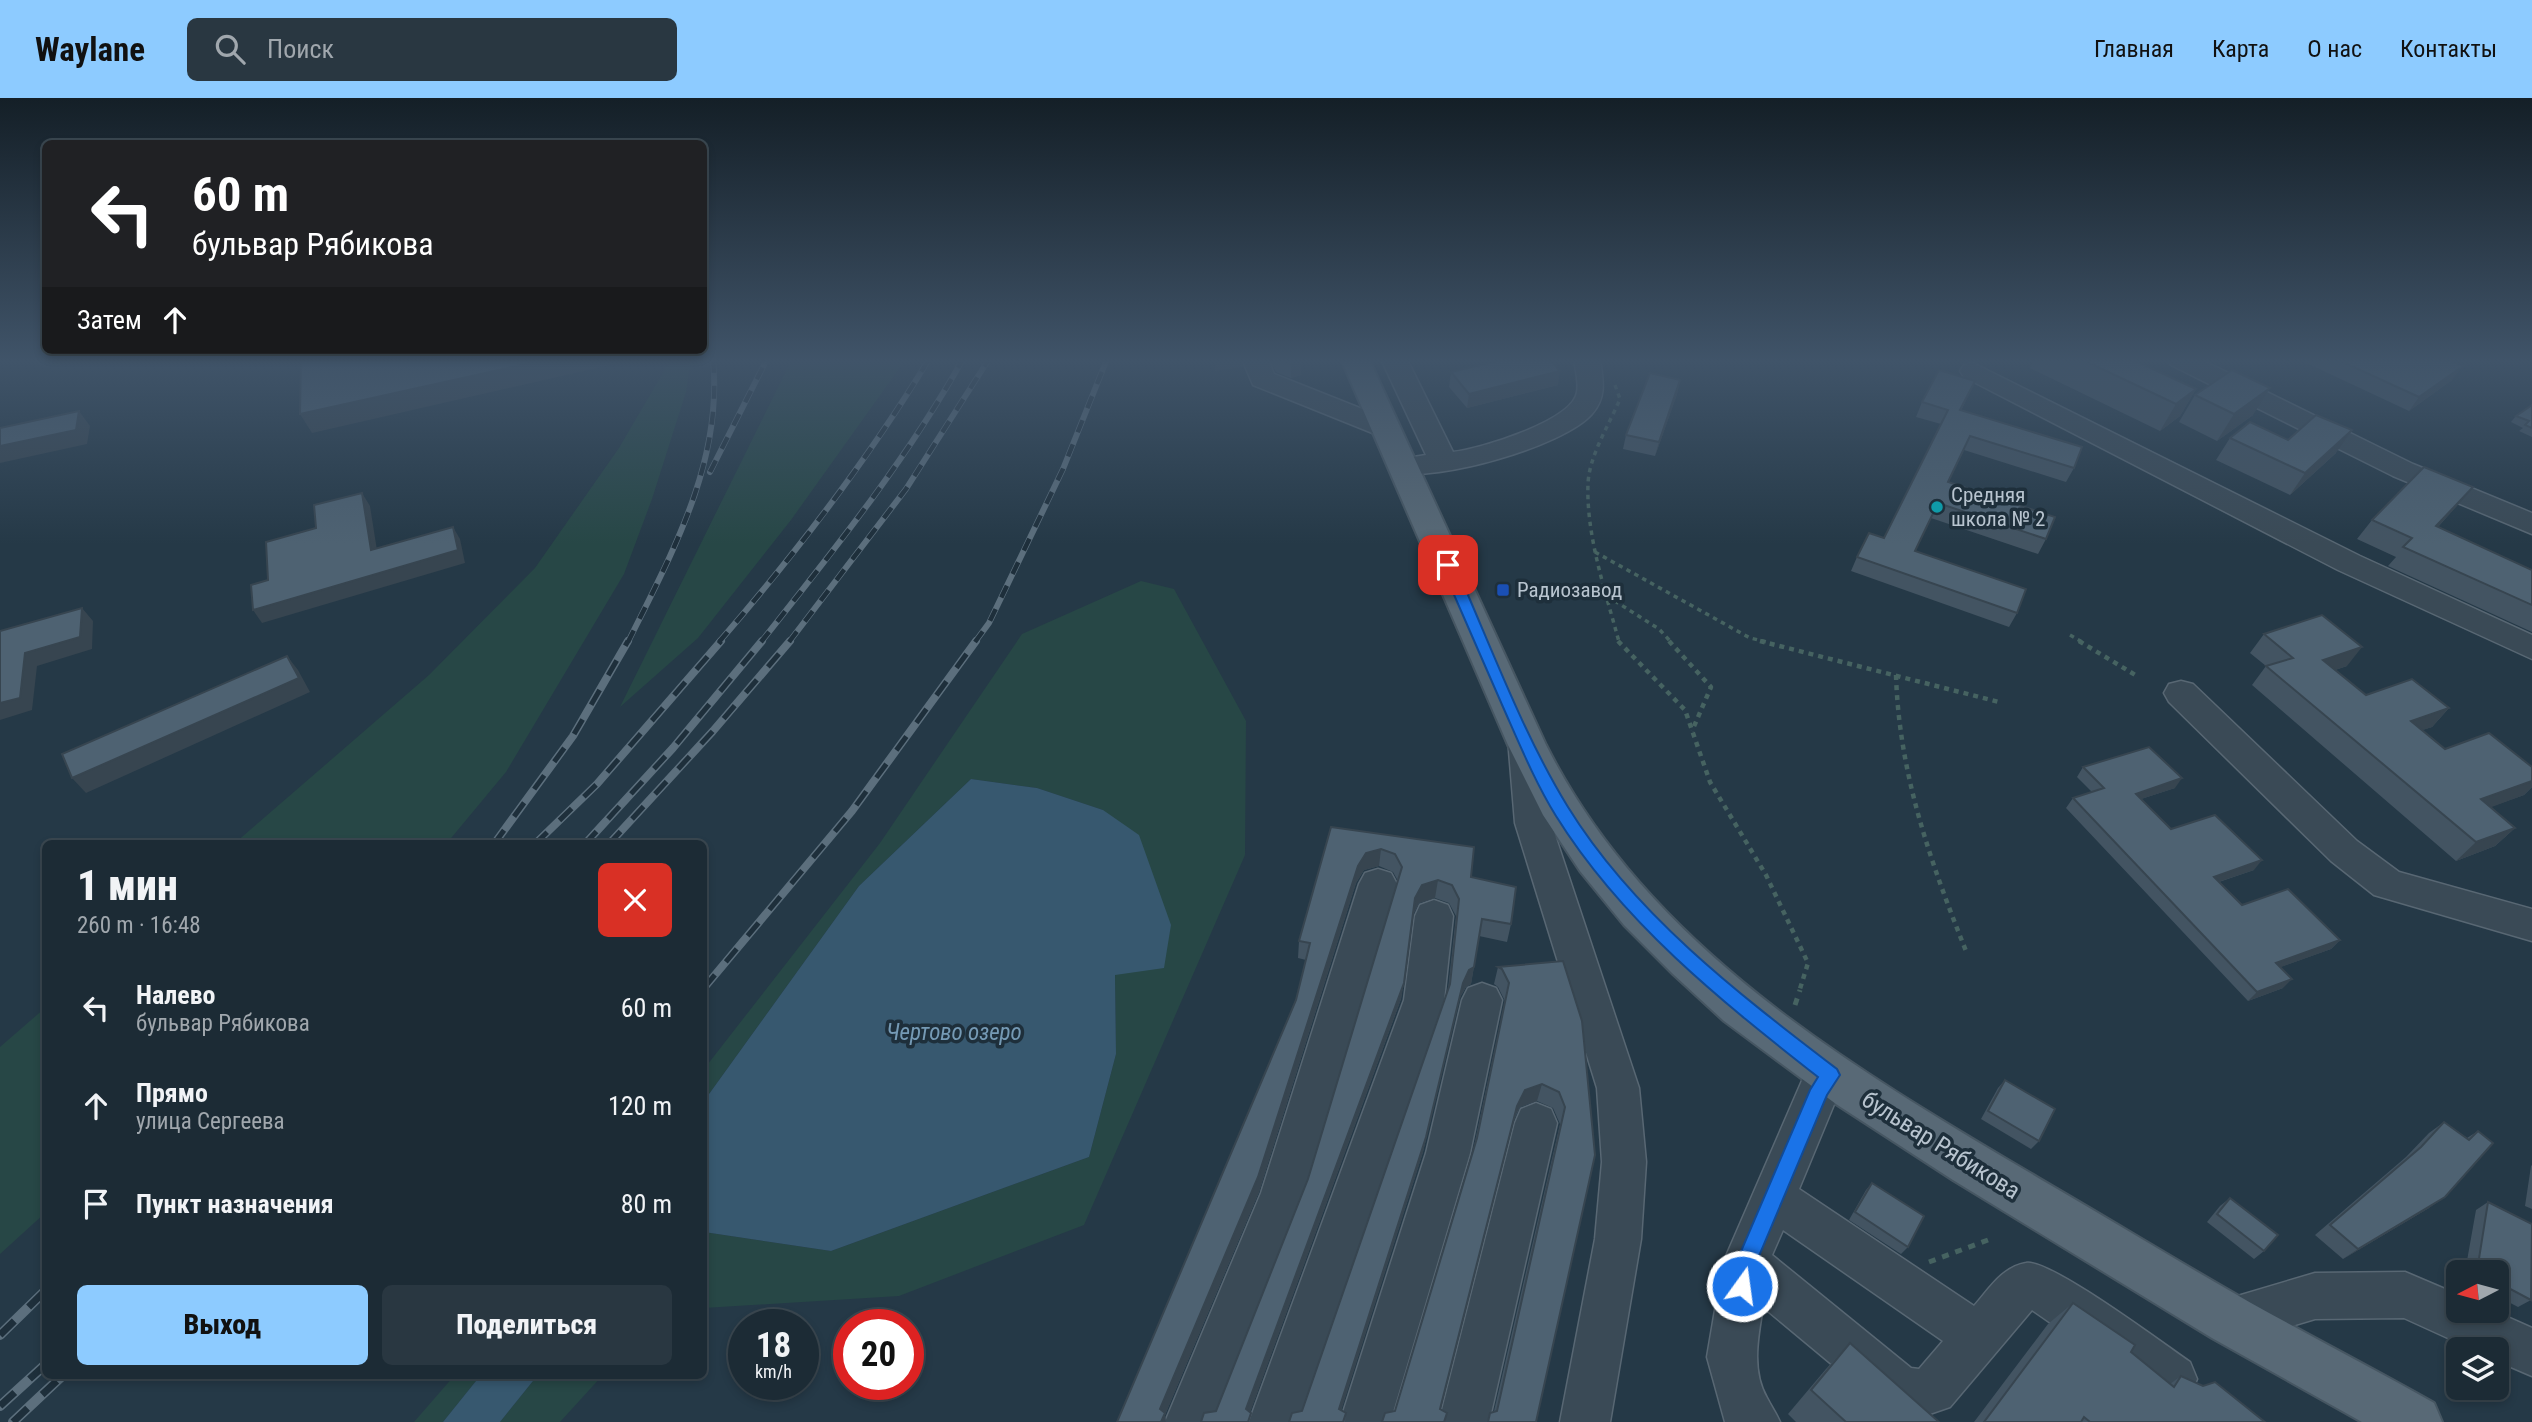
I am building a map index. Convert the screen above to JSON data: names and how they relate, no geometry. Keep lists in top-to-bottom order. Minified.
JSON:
{"streets":{"main road":["бульвар Рябикова"]},"water":["Чертово озеро"],"places":{"other":["Средняя школа № 2"],"transit":["Радиозавод"]},"north":"left","page":{"header":"Waylane","search":"Поиск","nav":["Главная","Карта","О нас","Контакты"],"turn":["60 m","бульвар Рябикова"],"then":"Затем","heading":["1 мин","260 m · 16:48"],"list":[{"name":"Налево","note":"бульвар Рябикова","value":"60 m"},{"name":"Прямо","note":"улица Сергеева","value":"120 m"},{"name":"Пункт назначения","value":"80 m"}],"buttons":["Выход","Поделиться"],"speed":"18 km/h","limit":"20"}}
